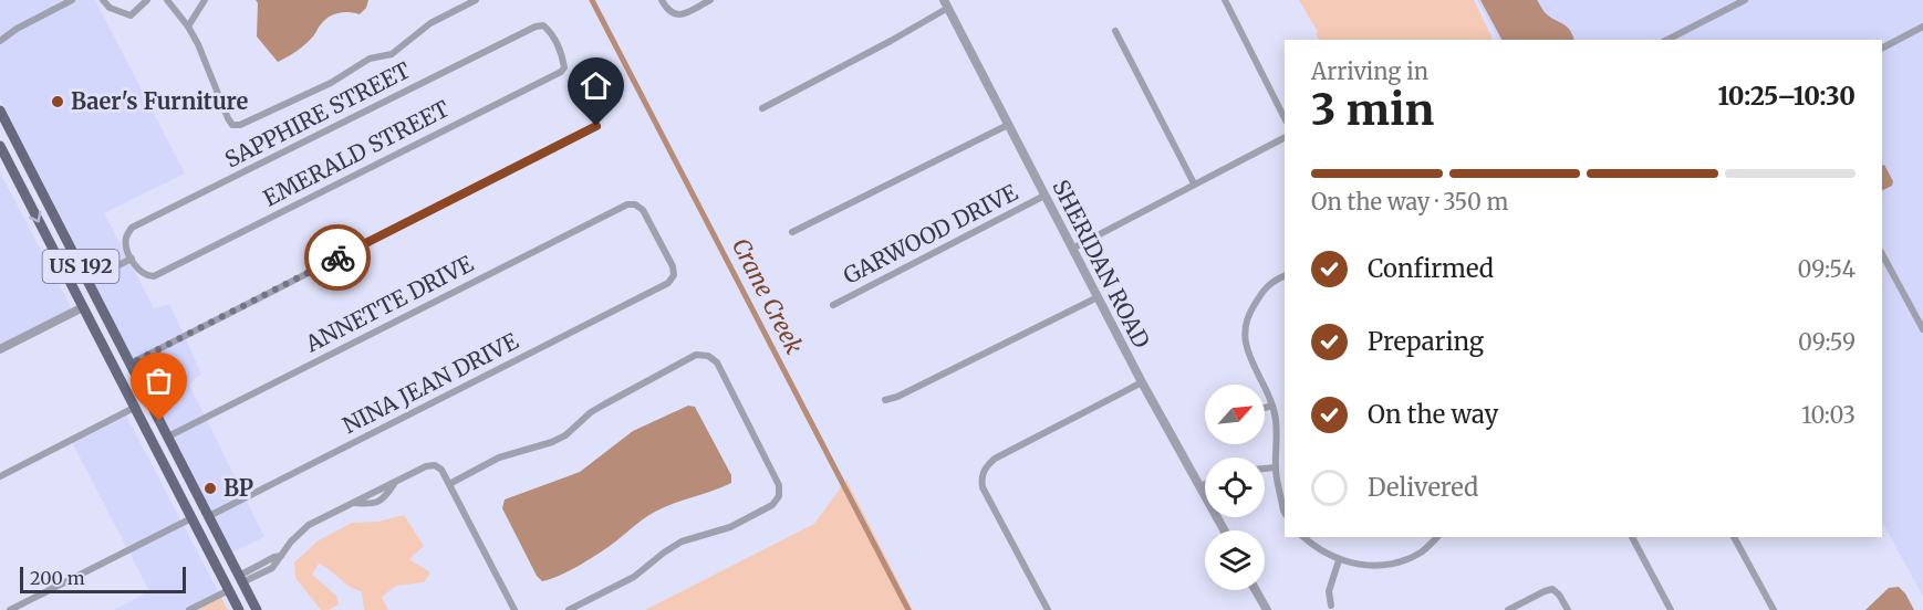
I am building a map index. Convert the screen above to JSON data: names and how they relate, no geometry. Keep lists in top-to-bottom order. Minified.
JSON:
{"streets":{"main road":["US 192"],"street":["SAPPHIRE STREET","EMERALD STREET","GARWOOD DRIVE","SHERIDAN ROAD","ANNETTE DRIVE","NINA JEAN DRIVE"]},"crossings":[["SAPPHIRE STREET","EMERALD STREET"],["GARWOOD DRIVE","SHERIDAN ROAD"],["US 192","ANNETTE DRIVE"],["US 192","NINA JEAN DRIVE"],["ANNETTE DRIVE","NINA JEAN DRIVE"]],"water":["Crane Creek"],"places":["Baer's Furniture","BP"],"scale_bar":"200 m","north":"top right","page":{"heading":["3 min","Arriving in","10:25–10:30"],"bar":"On the way · 350 m","list":[["Confirmed","09:54"],["Preparing","09:59"],["On the way","10:03"],"Delivered"],"scale":"200 m"}}
